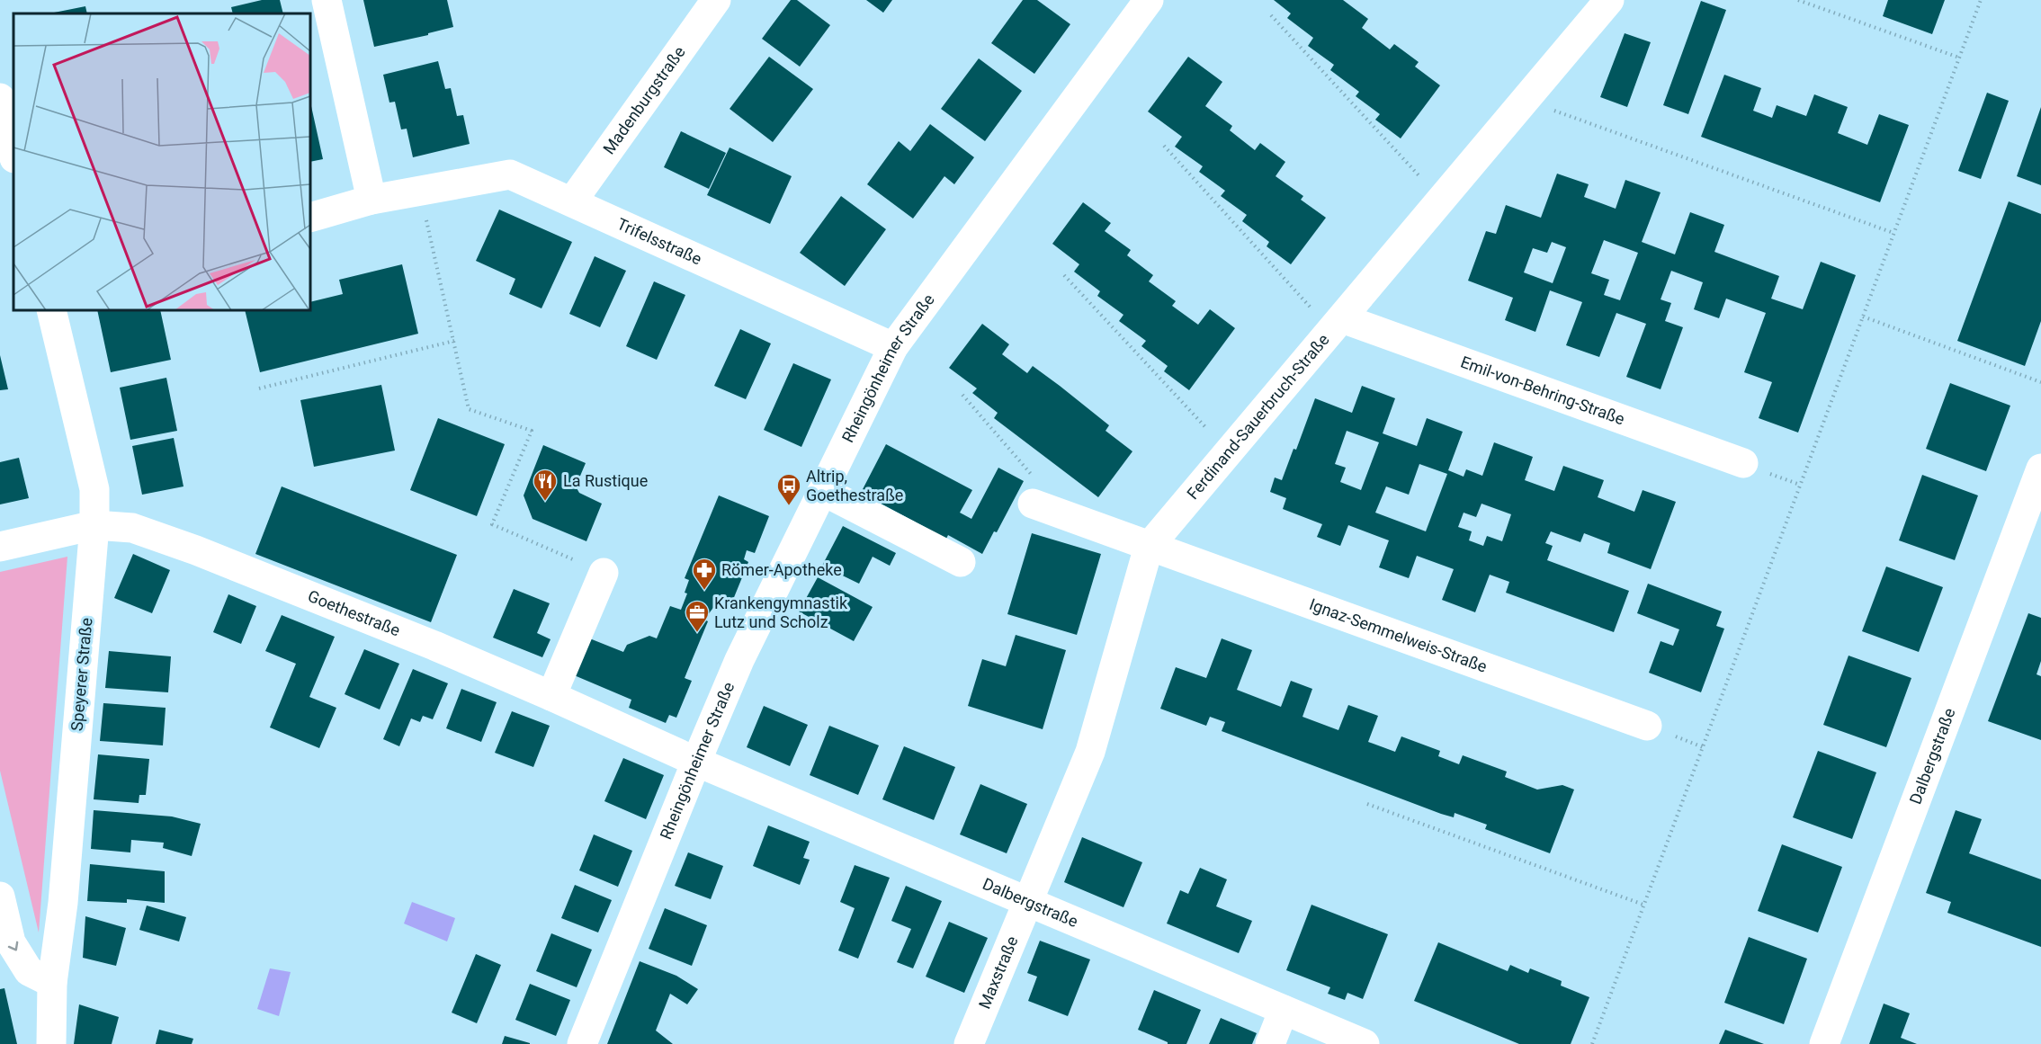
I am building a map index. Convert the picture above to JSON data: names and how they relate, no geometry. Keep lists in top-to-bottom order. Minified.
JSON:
{"streets":{"street":["Madenburgstraße","Trifelsstraße","Rheingönheimer Straße","Emil-von-Behring-Straße","Ferdinand-Sauerbruch-Straße","Goethestraße","Ignaz-Semmelweis-Straße","Speyerer Straße","Dalbergstraße","Maxstraße"]},"crossings":[["Madenburgstraße","Trifelsstraße"],["Trifelsstraße","Rheingönheimer Straße"],["Rheingönheimer Straße","Goethestraße"],["Rheingönheimer Straße","Dalbergstraße"],["Emil-von-Behring-Straße","Ferdinand-Sauerbruch-Straße"],["Ferdinand-Sauerbruch-Straße","Ignaz-Semmelweis-Straße"],["Ferdinand-Sauerbruch-Straße","Dalbergstraße"],["Ferdinand-Sauerbruch-Straße","Maxstraße"],["Goethestraße","Speyerer Straße"],["Goethestraße","Dalbergstraße"],["Dalbergstraße","Maxstraße"]],"places":{"restaurant":["La Rustique"],"bus stop":["Altrip, Goethestraße"],"pharmacy":["Römer-Apotheke"],"office":["Krankengymnastik Lutz und Scholz"]}}
